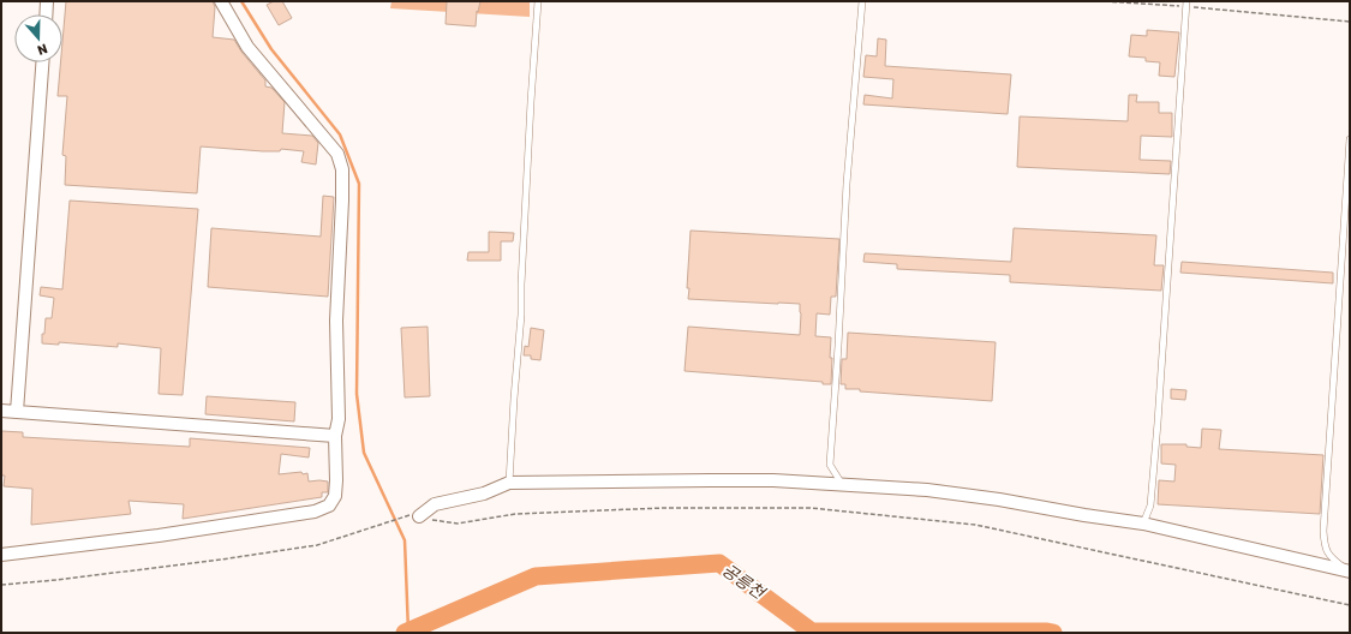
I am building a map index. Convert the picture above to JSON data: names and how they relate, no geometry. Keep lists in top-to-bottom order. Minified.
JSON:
{"water":["공릉천"],"north":"bottom"}
